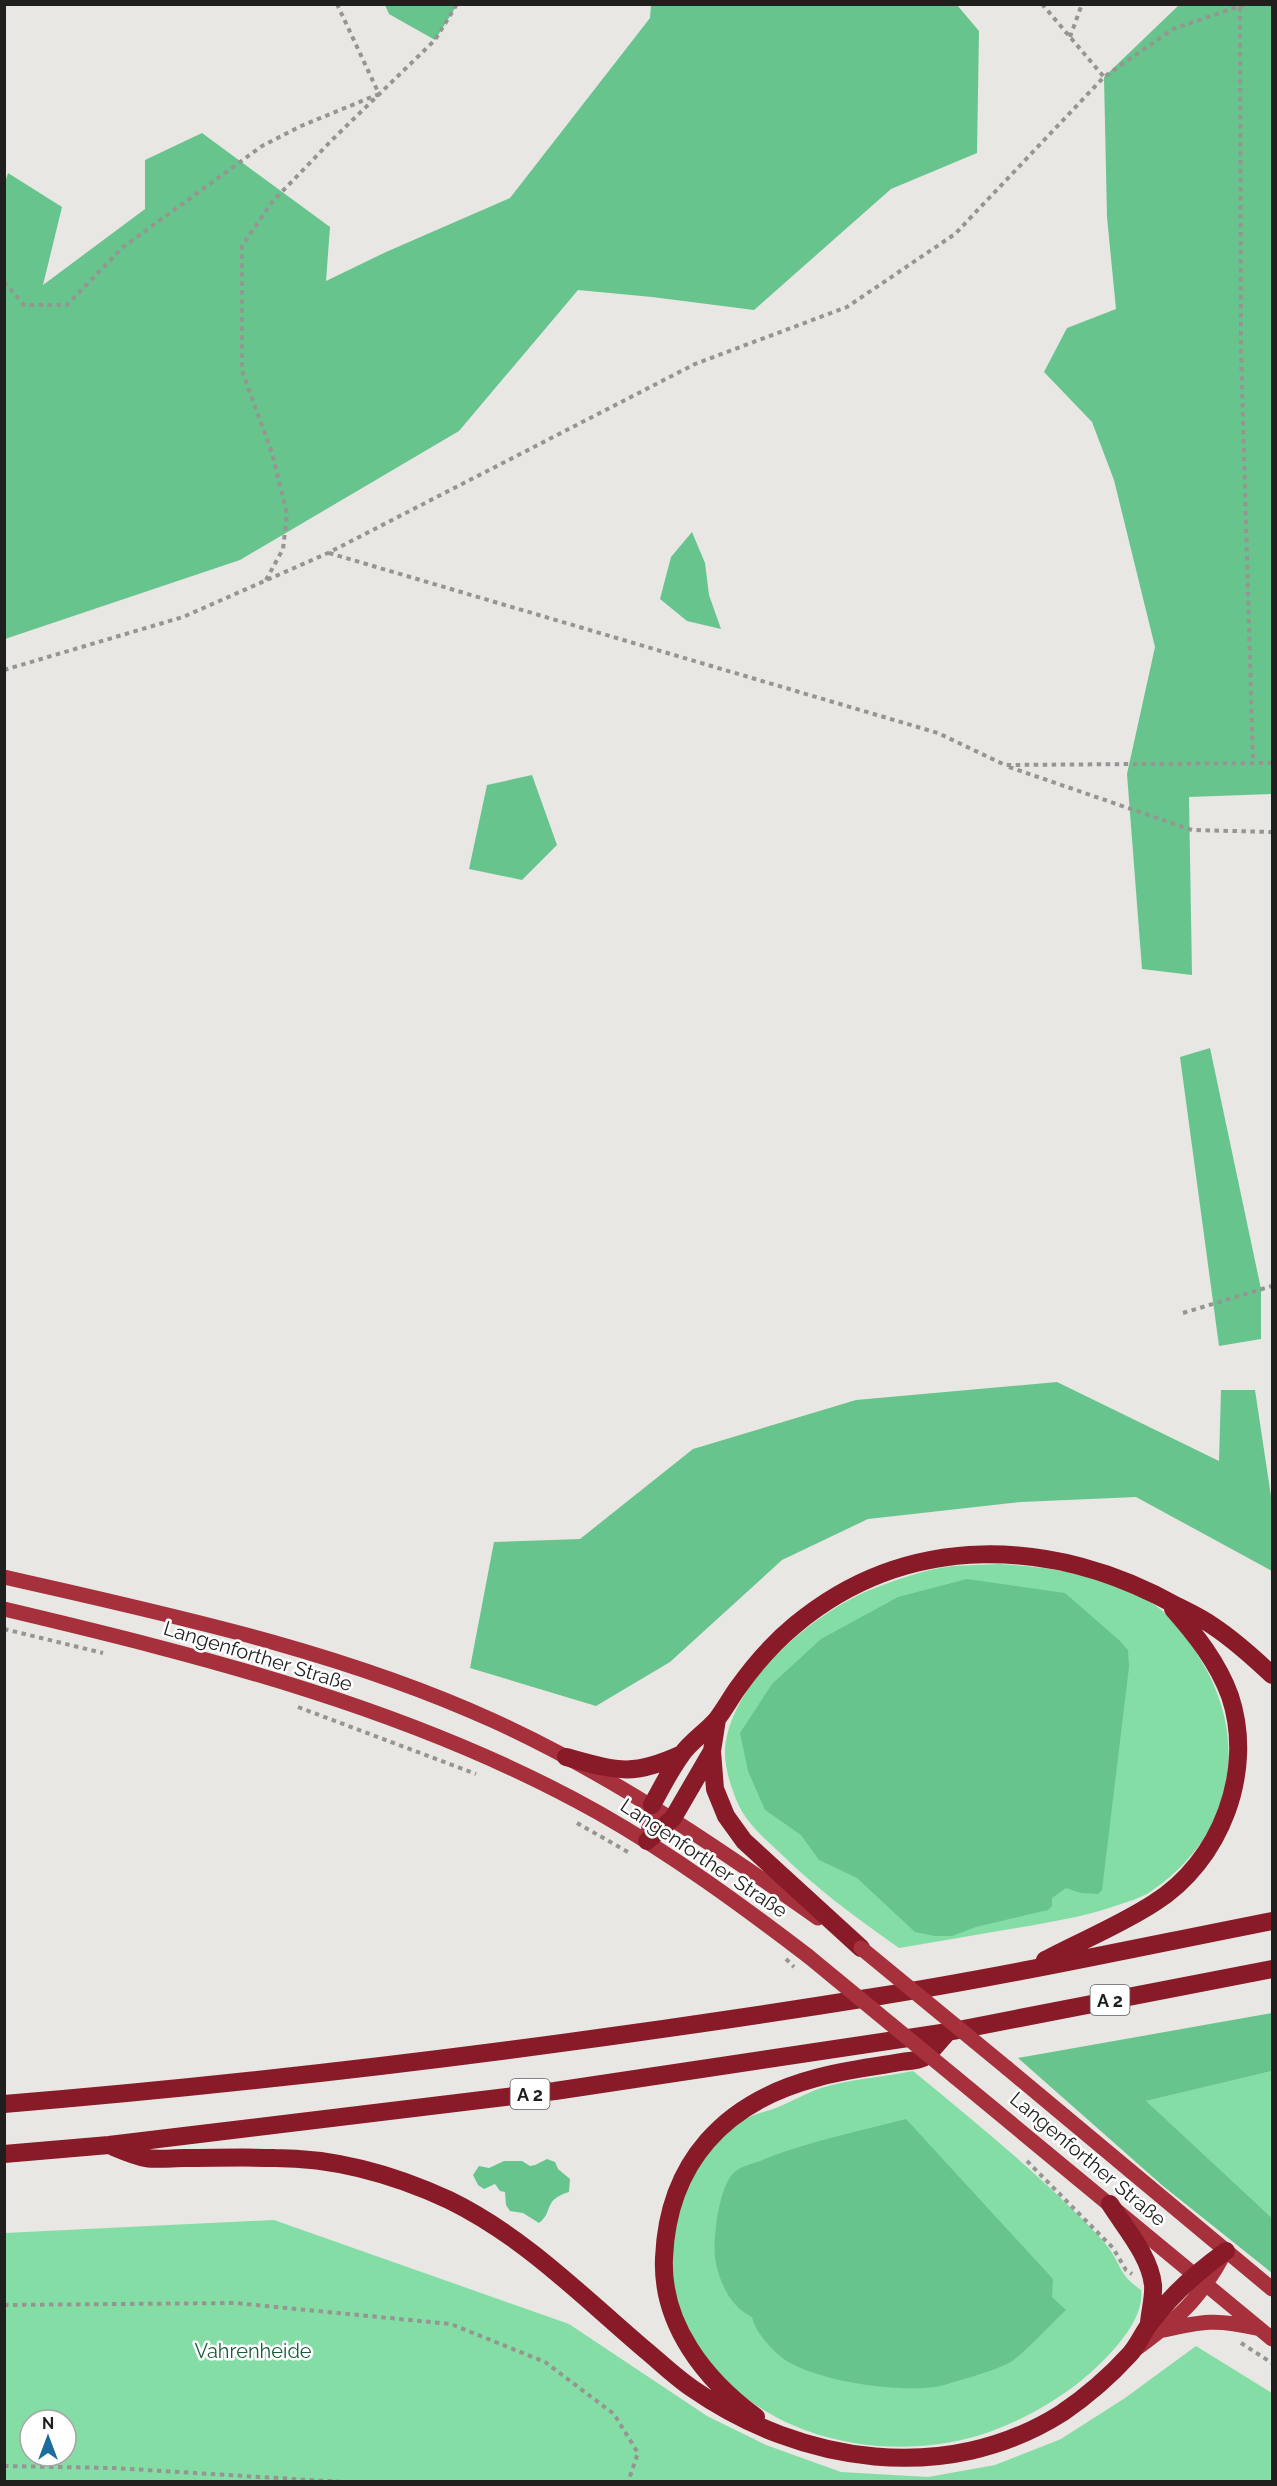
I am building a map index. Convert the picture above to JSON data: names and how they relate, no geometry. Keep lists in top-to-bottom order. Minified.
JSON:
{"streets":{"highway":["A 2"],"main road":["Langenforther Straße"]},"parks":["Vahrenheide"],"north":"top"}
